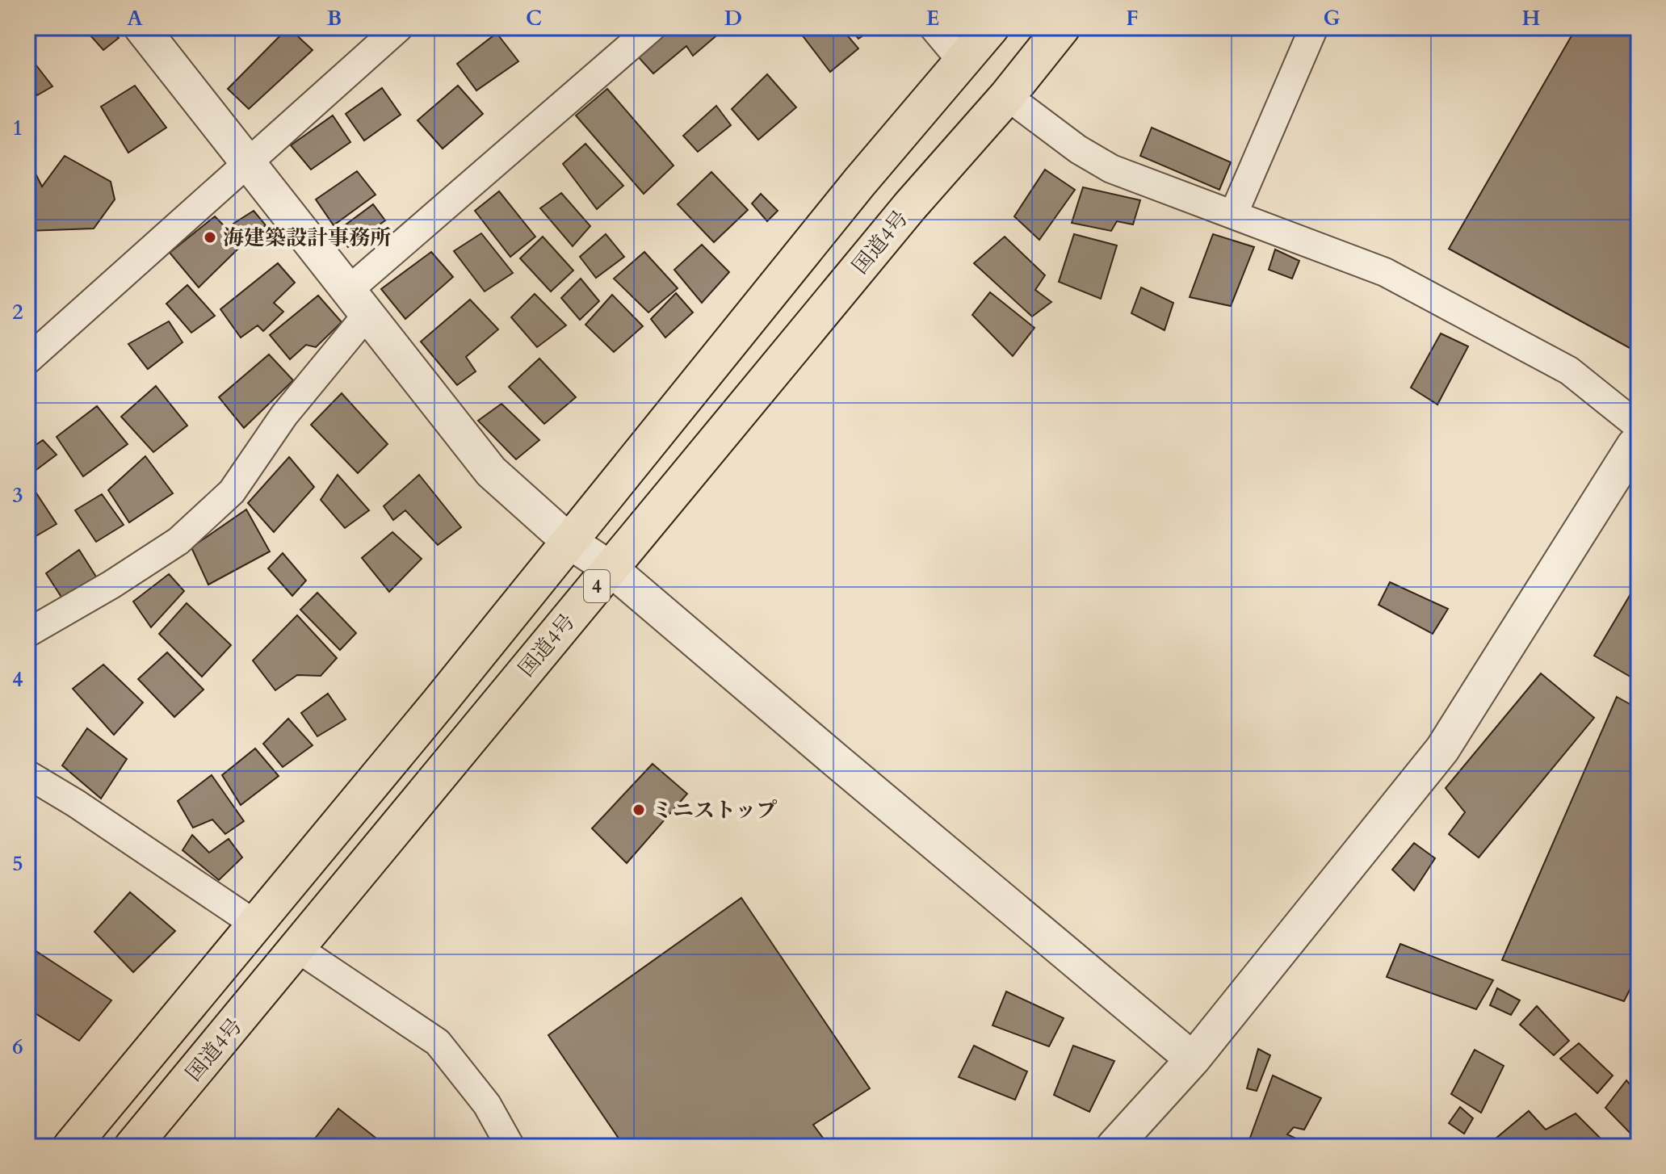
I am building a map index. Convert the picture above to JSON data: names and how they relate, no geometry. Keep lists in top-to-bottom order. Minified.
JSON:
{"streets":{"highway":["国道4号","4"]},"places":["海建築設計事務所","ミニストップ"],"grid":{"columns":["A","B","C","D","E","F","G","H"],"rows":["1","2","3","4","5","6"]}}
